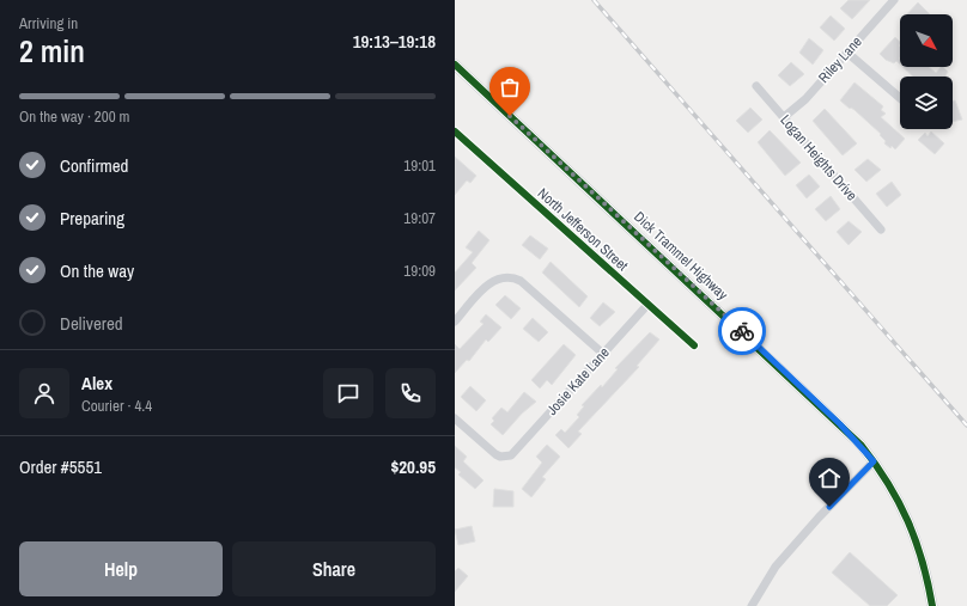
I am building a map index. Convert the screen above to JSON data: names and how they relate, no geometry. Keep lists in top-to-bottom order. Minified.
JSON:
{"streets":{"main road":["Dick Trammel Highway"],"street":["Riley Lane","Logan Heights Drive","North Jefferson Street","Josie Kate Lane"]},"crossings":[["Riley Lane","Logan Heights Drive"],["North Jefferson Street","Josie Kate Lane"]],"north":"bottom right","page":{"heading":["2 min","Arriving in","19:13–19:18"],"panel":["Alex","Courier · 4.4","Order #5551","$20.95"],"bar":"On the way · 200 m","list":[["Confirmed","19:01"],["Preparing","19:07"],["On the way","19:09"],"Delivered"],"buttons":["Help","Share"]}}
